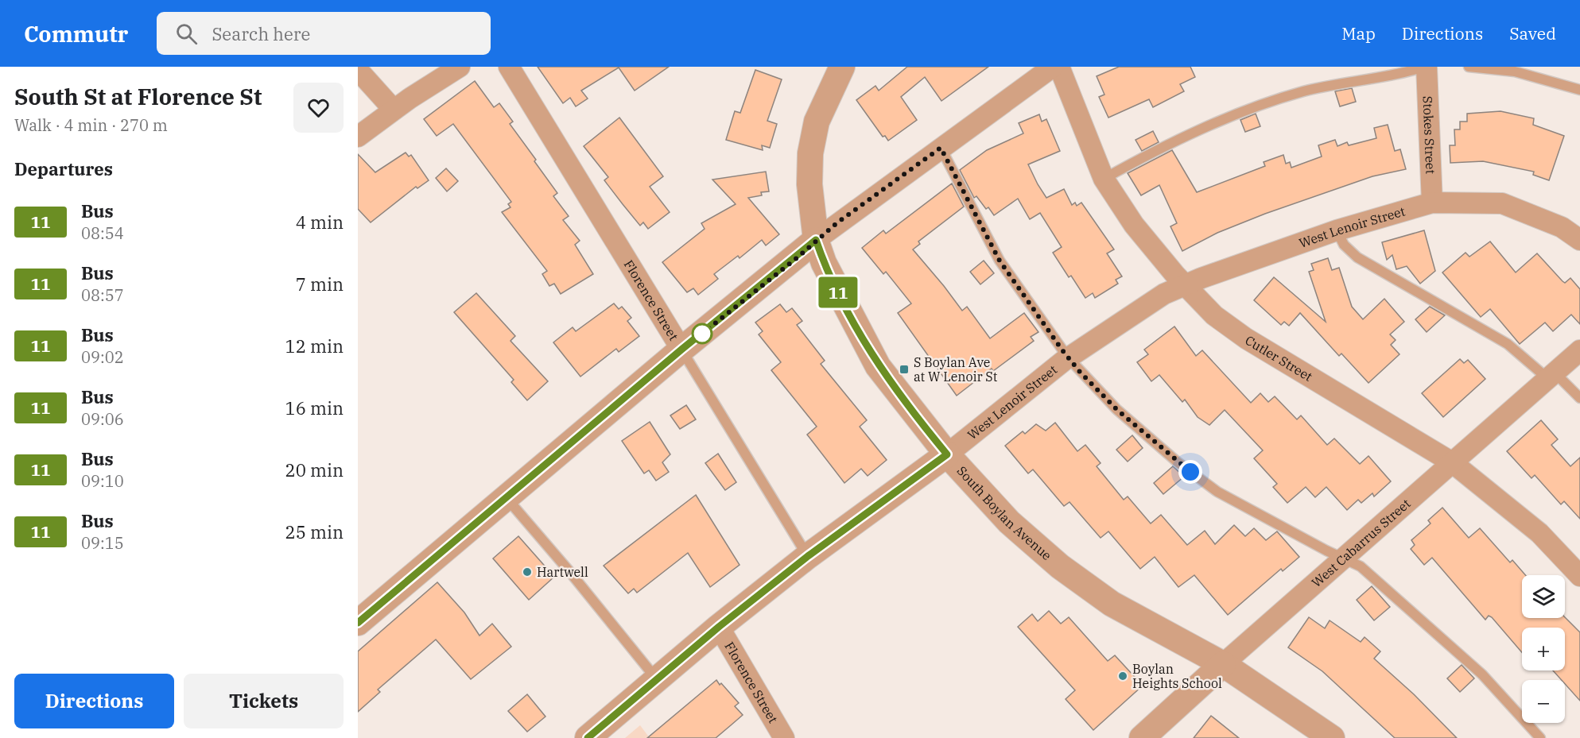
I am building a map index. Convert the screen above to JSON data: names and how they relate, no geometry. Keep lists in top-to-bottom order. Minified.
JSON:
{"streets":{"street":["Stokes Street","West Lenoir Street","Florence Street","Cutler Street","South Boylan Avenue","West Cabarrus Street"]},"crossings":[["Stokes Street","West Lenoir Street"],["West Lenoir Street","Florence Street"],["West Lenoir Street","Cutler Street"],["West Lenoir Street","South Boylan Avenue"],["Cutler Street","West Cabarrus Street"],["South Boylan Avenue","West Cabarrus Street"]],"places":{"transit":["S Boylan Ave at W Lenoir St"],"other":["Hartwell","Boylan Heights School"]},"lines":["bus line 11"],"page":{"header":"Commutr","search":"Search here","nav":["Map","Directions","Saved"],"heading":[["South St at Florence St","Walk · 4 min · 270 m"],"Departures"],"on_map":"11","list":[{"mark":"11","name":"Bus","note":"08:54","value":"4 min"},{"mark":"11","name":"Bus","note":"08:57","value":"7 min"},{"mark":"11","name":"Bus","note":"09:02","value":"12 min"},{"mark":"11","name":"Bus","note":"09:06","value":"16 min"},{"mark":"11","name":"Bus","note":"09:10","value":"20 min"},{"mark":"11","name":"Bus","note":"09:15","value":"25 min"}],"map_buttons":["+","−"],"buttons":["Directions","Tickets"]}}
